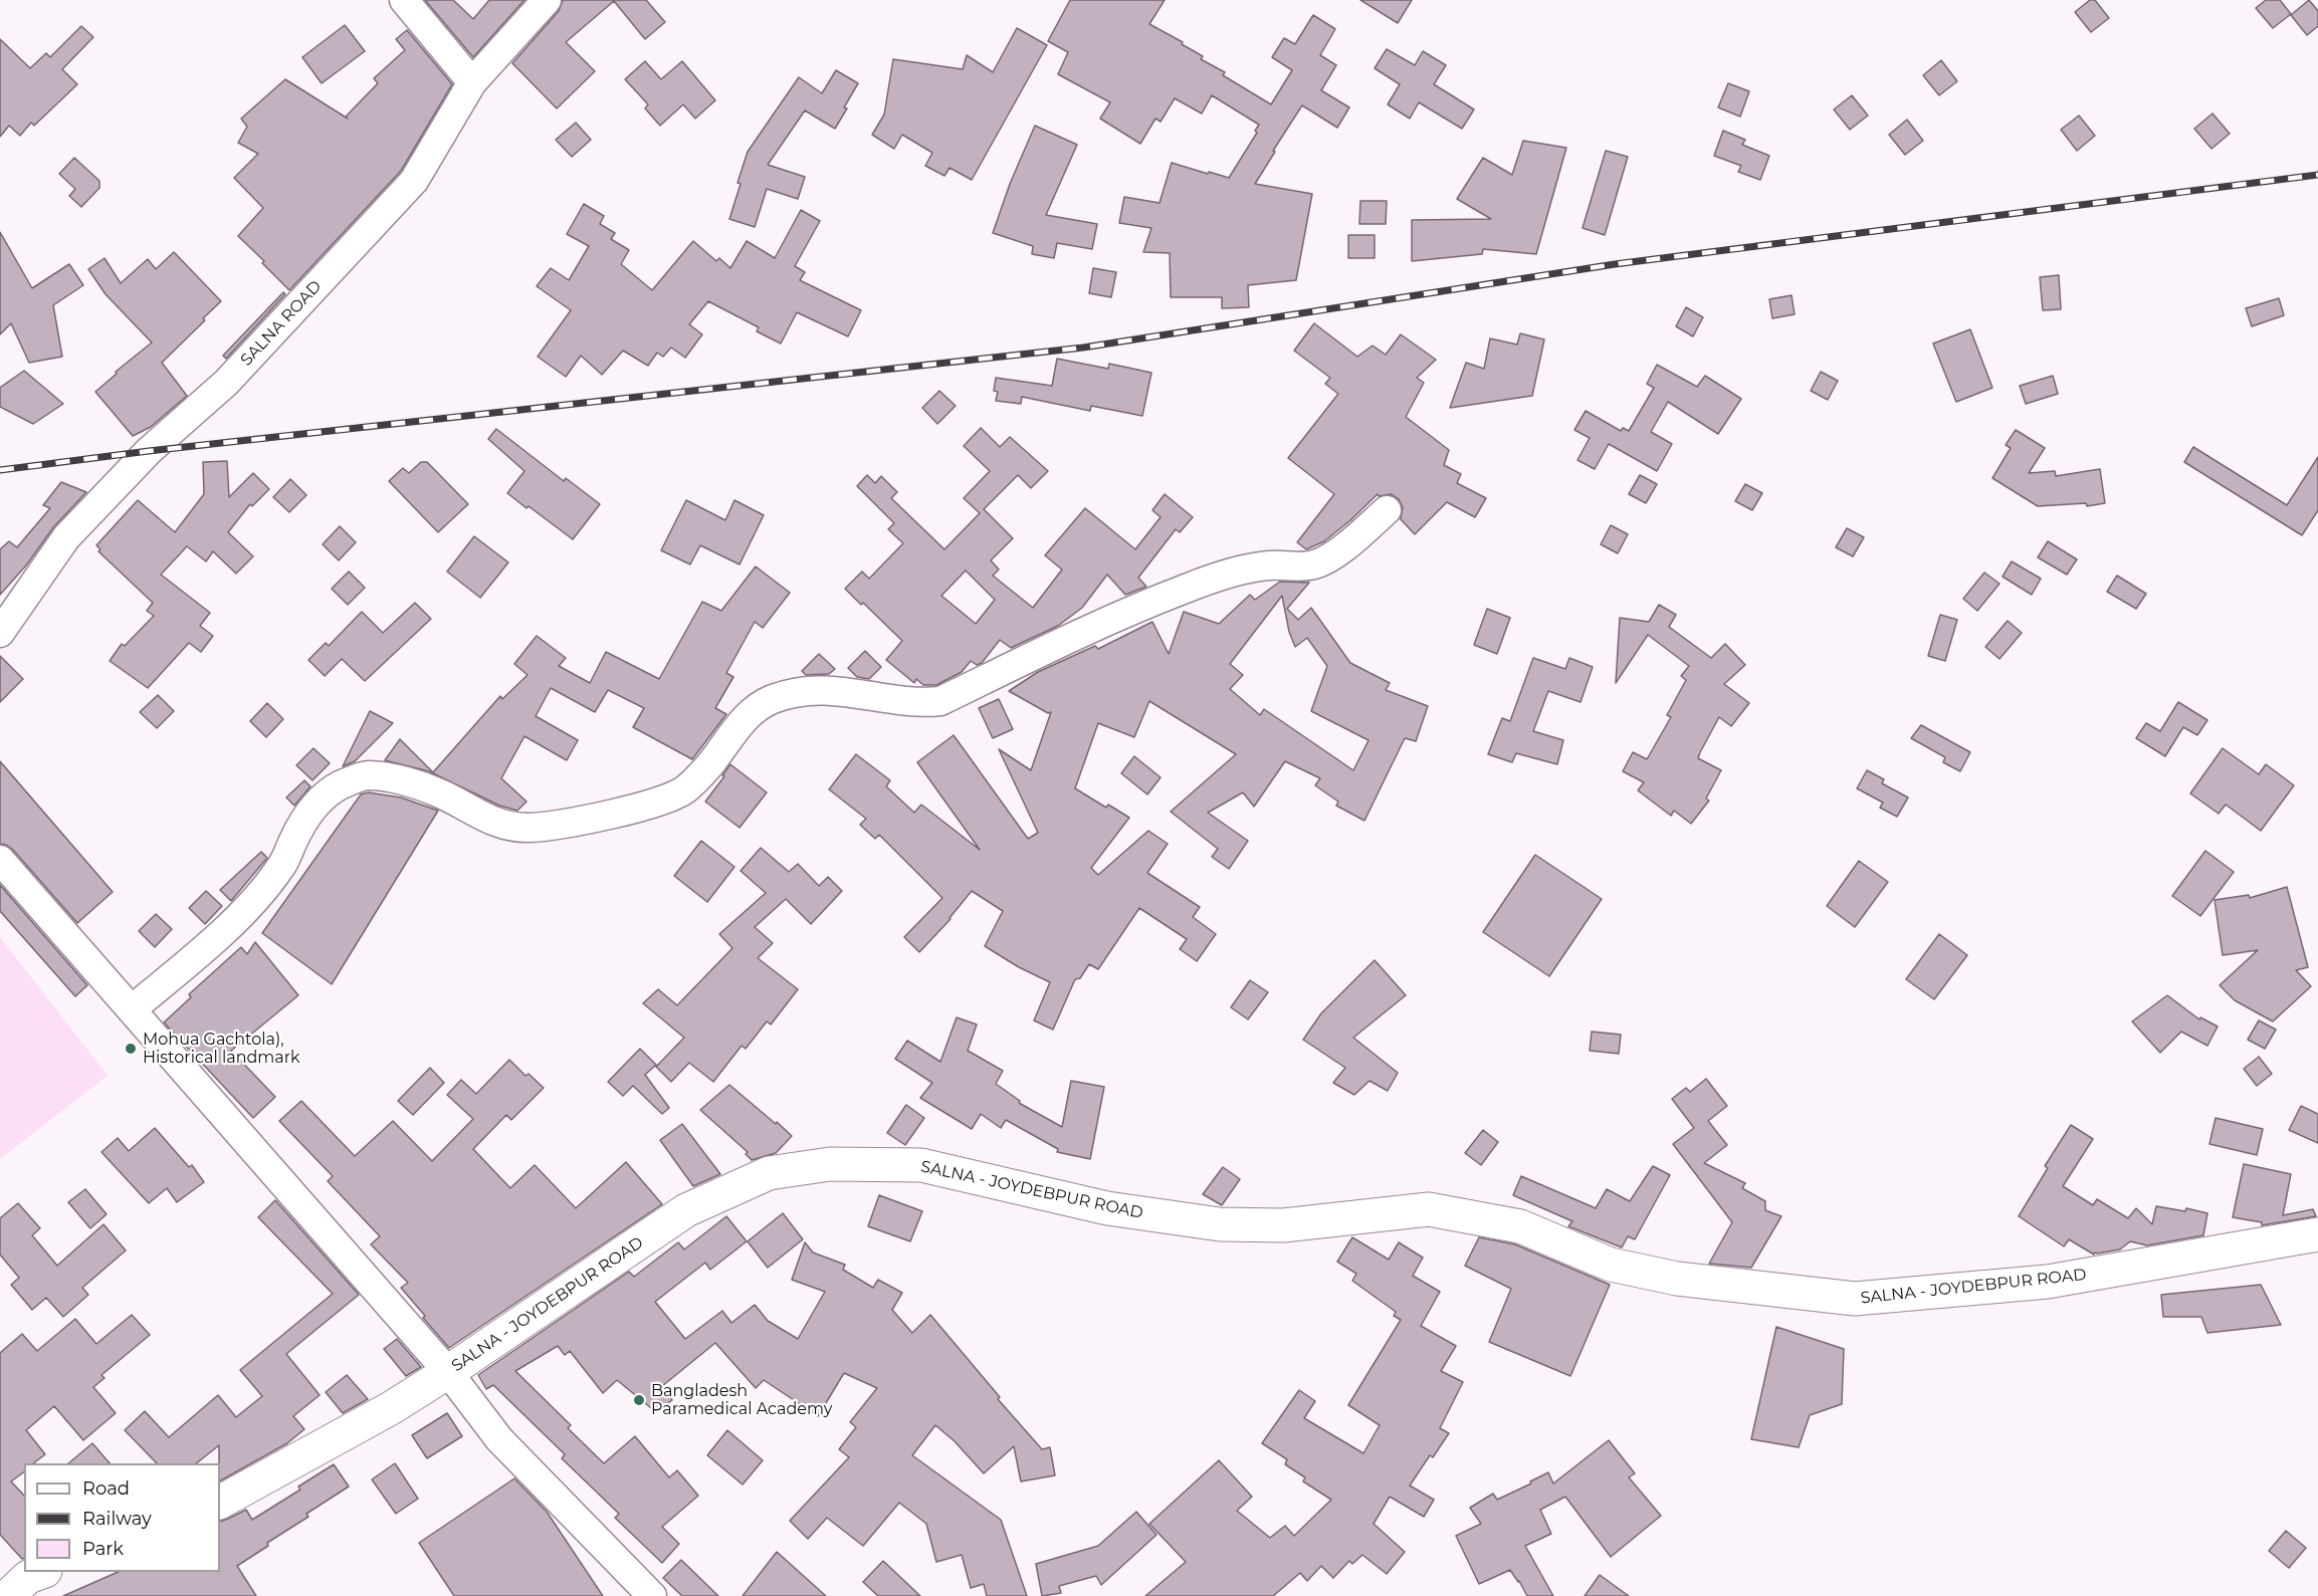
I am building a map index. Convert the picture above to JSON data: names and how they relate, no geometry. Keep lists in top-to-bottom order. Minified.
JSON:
{"streets":{"main road":["SALNA - JOYDEBPUR ROAD"],"street":["SALNA ROAD"]},"places":["Mohua Gachtola), Historical landmark","Bangladesh Paramedical Academy"],"legend":["Road","Railway","Park"]}
